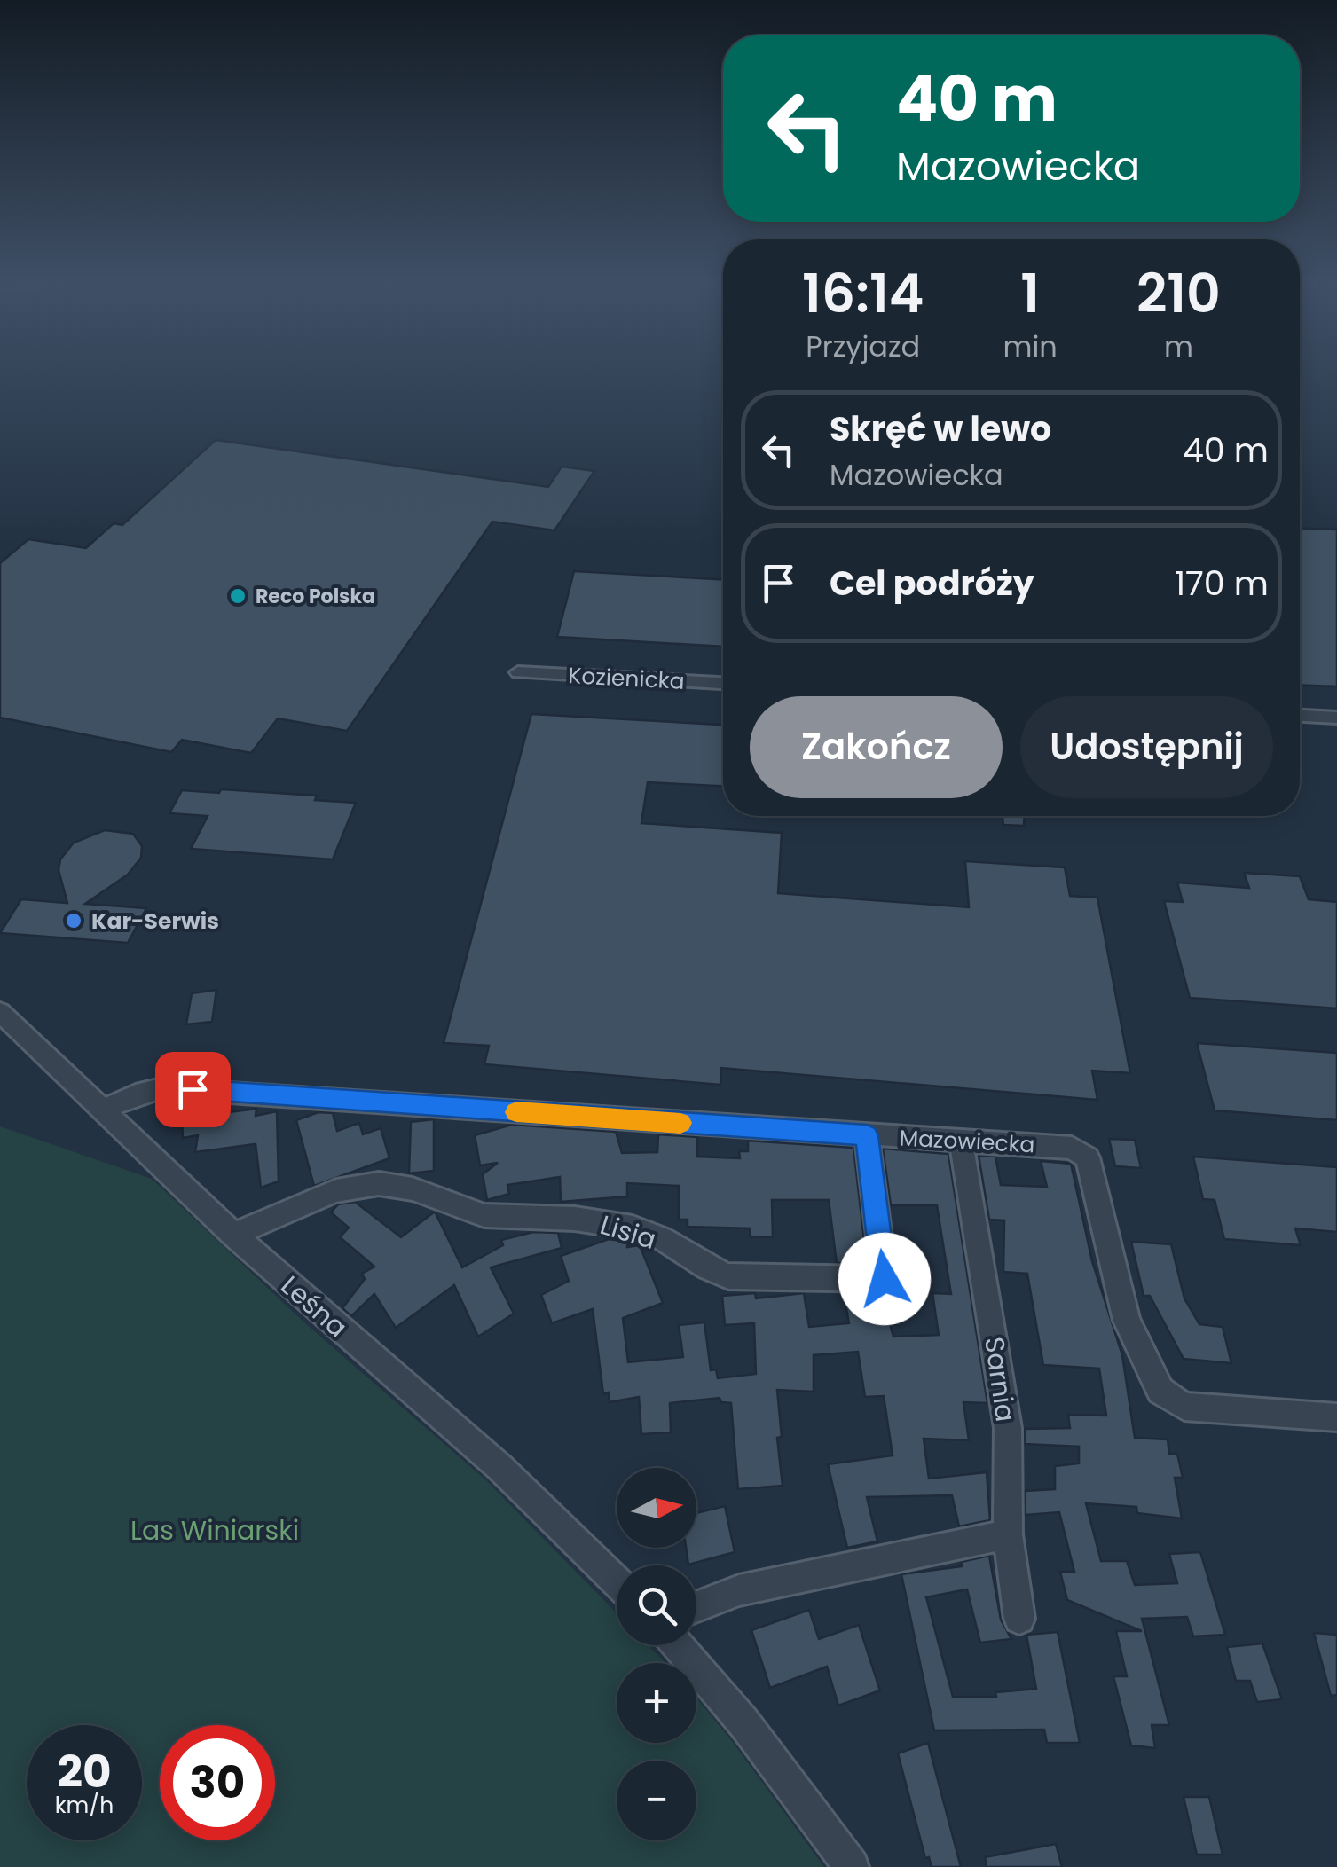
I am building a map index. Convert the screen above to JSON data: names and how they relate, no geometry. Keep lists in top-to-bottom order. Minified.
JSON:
{"streets":{"street":["Kozienicka","Mazowiecka","Lisia","Leśna","Sarnia"]},"crossings":[["Mazowiecka","Lisia"],["Mazowiecka","Leśna"],["Mazowiecka","Sarnia"],["Lisia","Leśna"]],"parks":["Las Winiarski"],"places":["Reco Polska","Kar-Serwis"],"north":"right","page":{"turn":["40 m","Mazowiecka"],"eta":["16:14","Przyjazd","1","min","210","m"],"list":[{"name":"Skręć w lewo","note":"Mazowiecka","value":"40 m"},{"name":"Cel podróży","value":"170 m"}],"buttons":["Zakończ","Udostępnij"],"map_buttons":["+","−"],"speed":"20 km/h","limit":"30"}}
